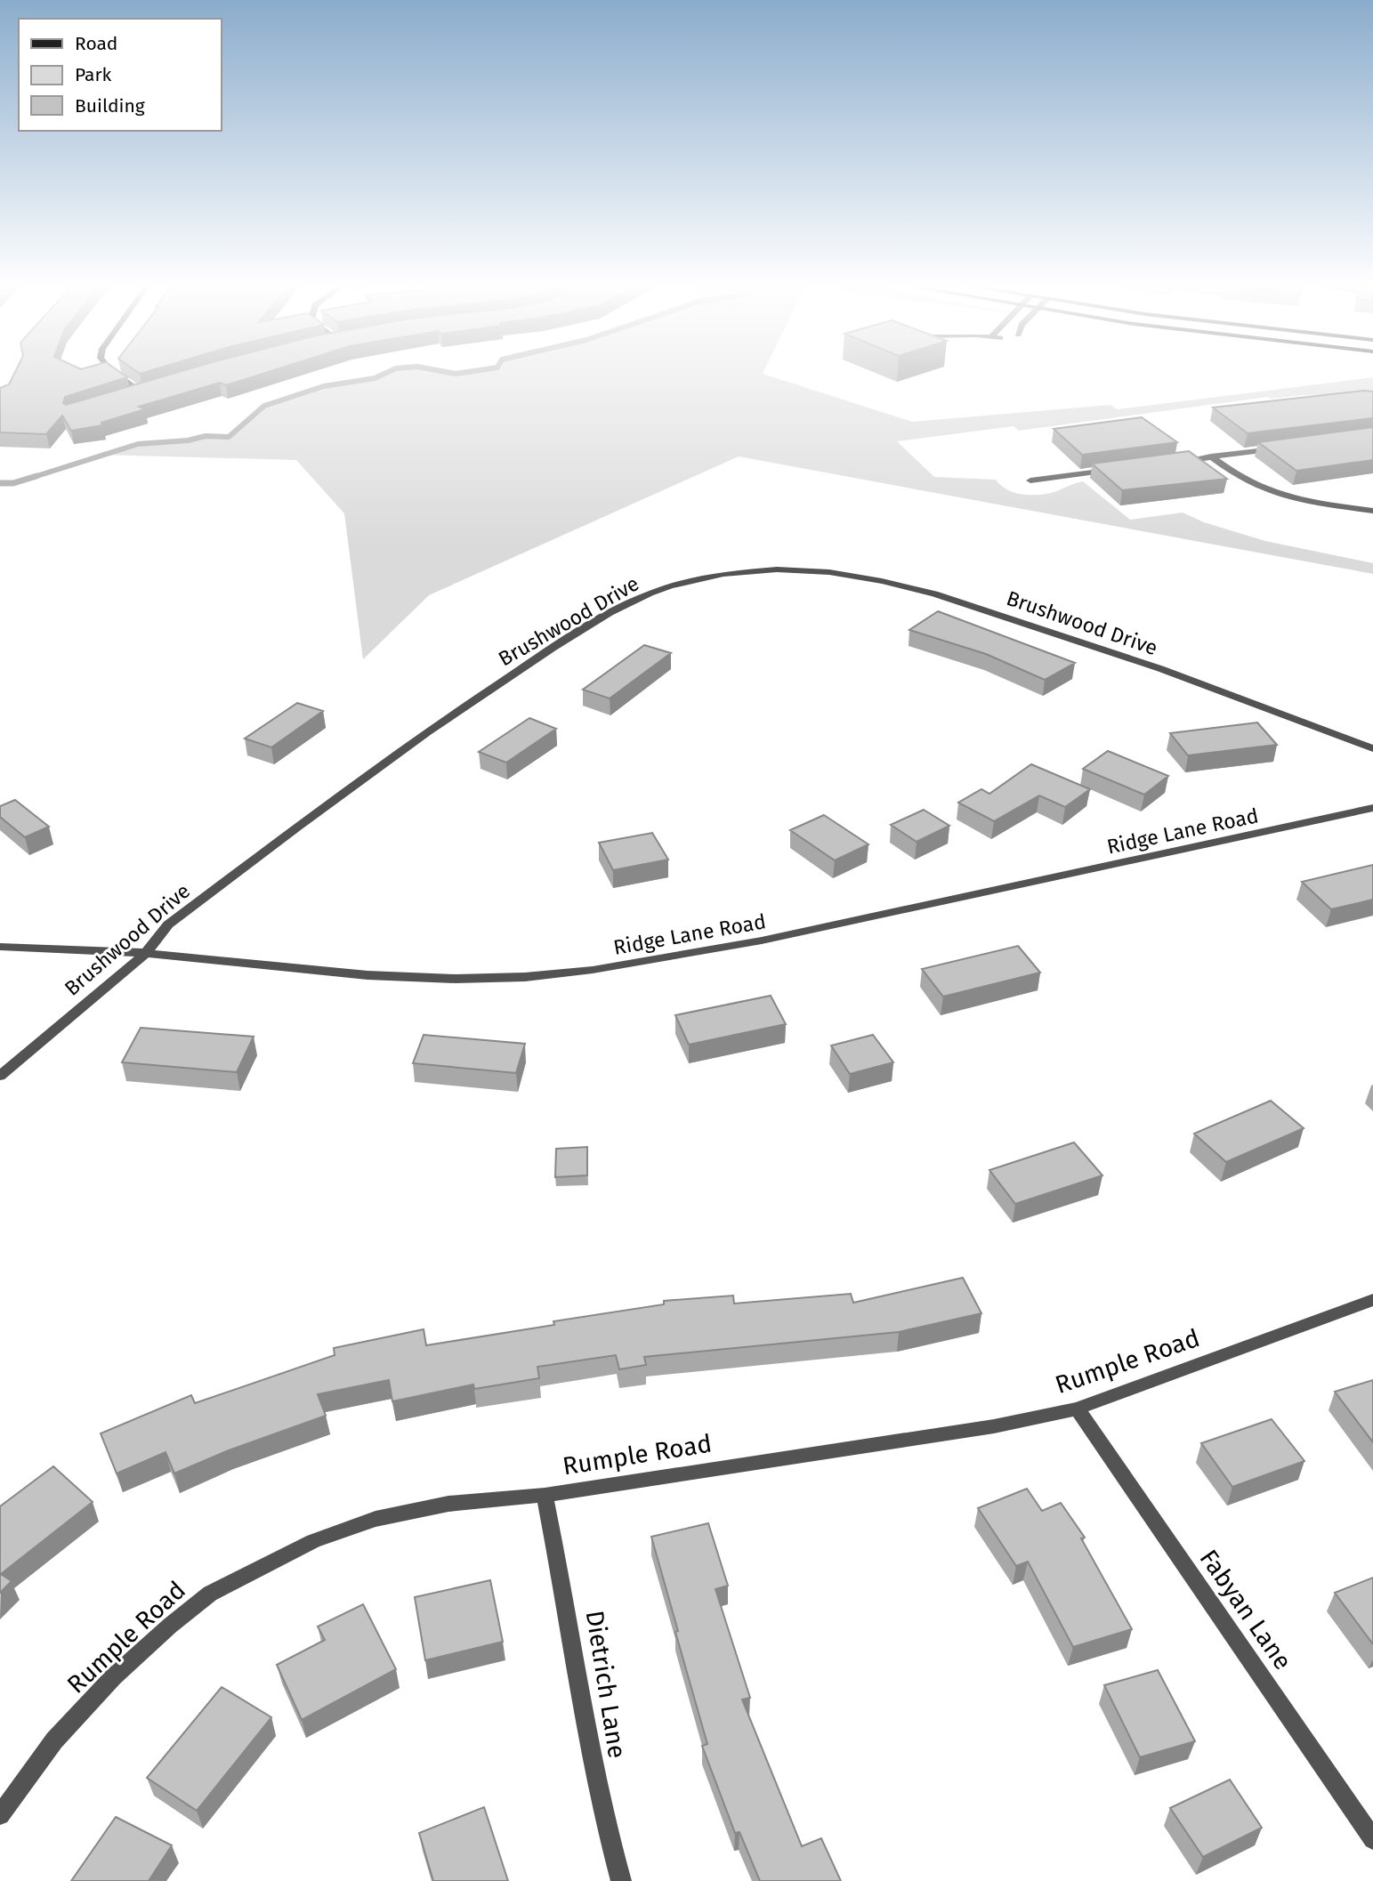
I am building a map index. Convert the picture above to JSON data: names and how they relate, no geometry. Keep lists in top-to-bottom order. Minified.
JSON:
{"streets":{"street":["Brushwood Drive","Ridge Lane Road","Rumple Road","Fabyan Lane","Dietrich Lane"]},"crossings":[["Brushwood Drive","Ridge Lane Road"],["Rumple Road","Fabyan Lane"],["Rumple Road","Dietrich Lane"]],"legend":["Road","Park","Building"]}
